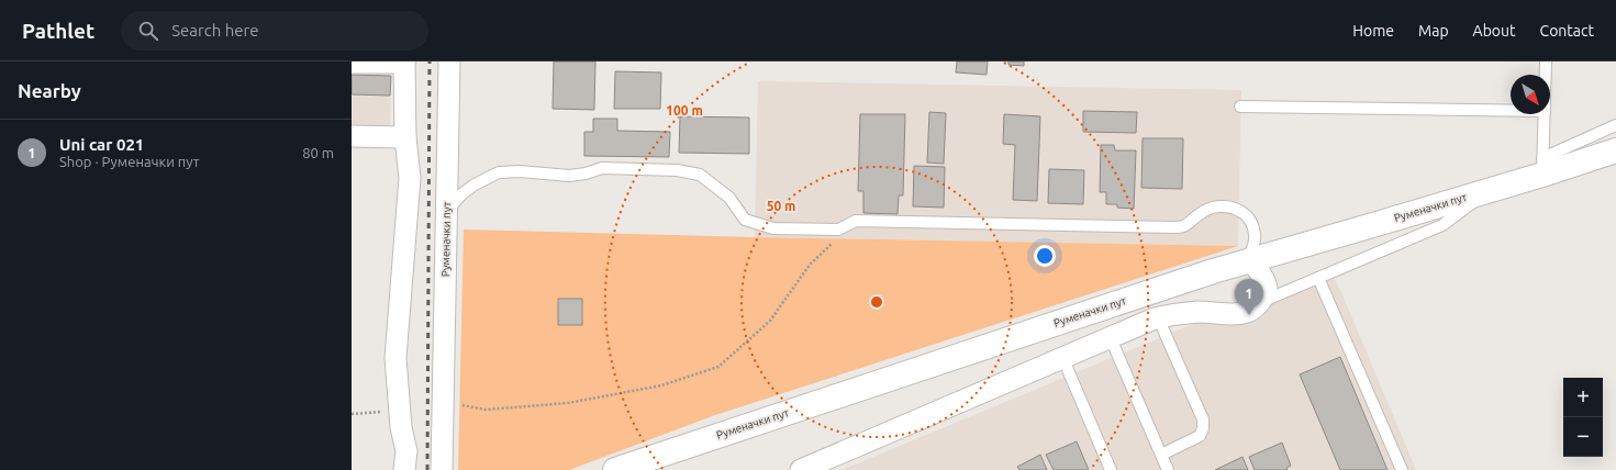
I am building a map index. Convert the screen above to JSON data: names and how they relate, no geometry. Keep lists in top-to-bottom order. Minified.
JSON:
{"streets":{"main road":["Руменачки пут"]},"north":"bottom right","page":{"header":"Pathlet","search":"Search here","nav":["Home","Map","About","Contact"],"heading":"Nearby","list":[{"mark":"1","name":"Uni car 021","note":"Shop · Руменачки пут","value":"80 m"}],"pins":"1","map_buttons":["+","−"]},"rings":["100 m","50 m"]}
